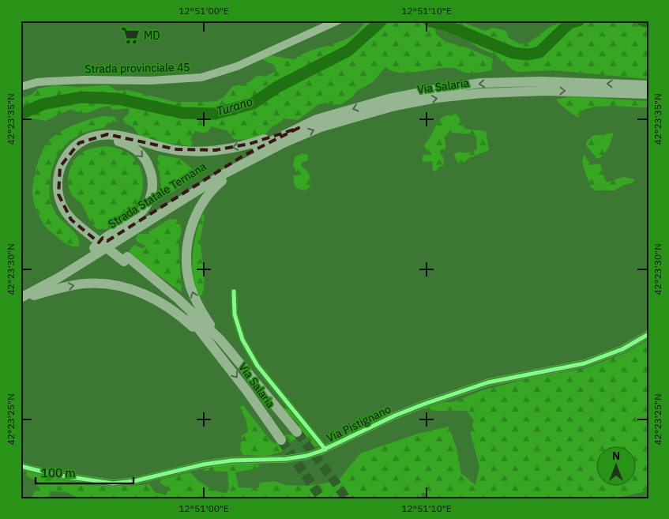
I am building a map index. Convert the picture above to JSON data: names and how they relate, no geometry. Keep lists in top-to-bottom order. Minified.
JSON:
{"streets":{"highway":["Via Salaria","Strada Statale Ternana"],"main road":["Strada provinciale 45"],"street":["Via Pistignano"]},"crossings":[["Via Salaria","Strada Statale Ternana"]],"water":["Turano"],"places":{"supermarket":["MD"]},"scale_bar":"100 m","north":"top","coordinates":["12°51'00\"E","12°51'10\"E","42°23'35\"N","42°23'30\"N","42°23'25\"N"]}
